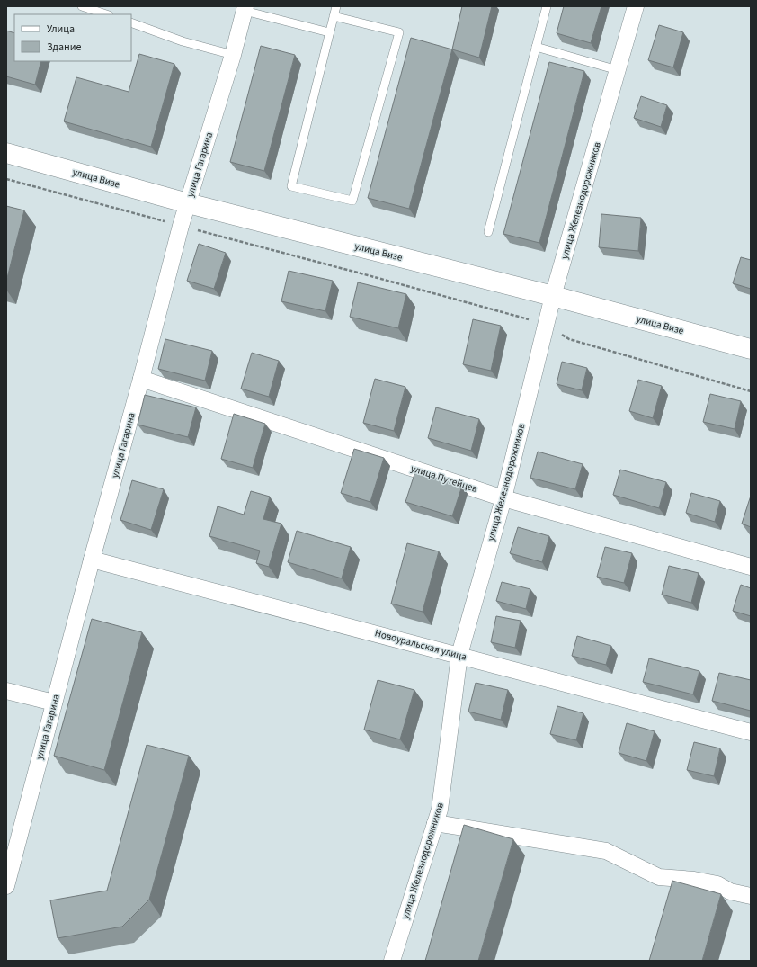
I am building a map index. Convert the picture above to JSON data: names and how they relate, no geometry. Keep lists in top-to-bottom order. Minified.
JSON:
{"streets":{"street":["улица Гагарина","улица Визе","улица Железнодорожников","улица Путейцев","Новоуральская улица"]},"crossings":[["улица Гагарина","улица Визе"],["улица Гагарина","улица Путейцев"],["улица Гагарина","Новоуральская улица"],["улица Визе","улица Железнодорожников"],["улица Железнодорожников","улица Путейцев"],["улица Железнодорожников","Новоуральская улица"]],"legend":["Улица","Здание"]}
